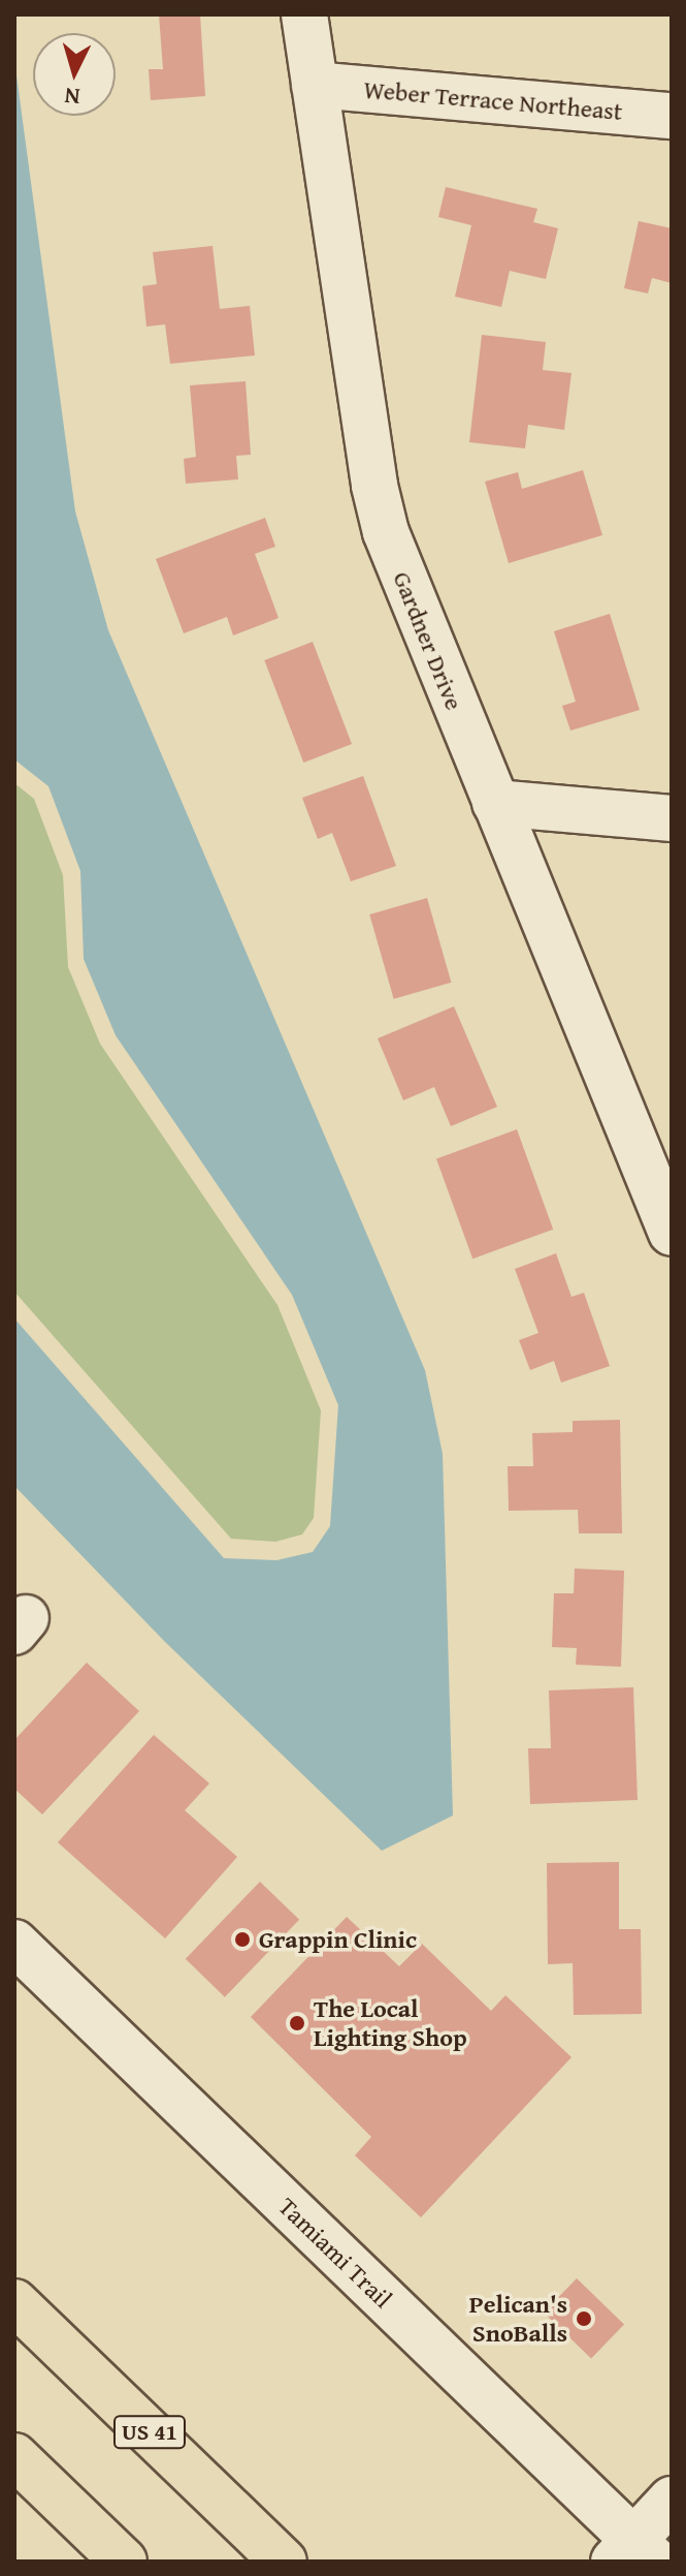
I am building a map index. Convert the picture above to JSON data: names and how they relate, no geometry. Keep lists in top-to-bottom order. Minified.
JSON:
{"streets":{"main road":["US 41"],"street":["Weber Terrace Northeast","Gardner Drive","Tamiami Trail"]},"crossings":[["Weber Terrace Northeast","Gardner Drive"]],"places":["Grappin Clinic","The Local Lighting Shop","Pelican's SnoBalls"],"north":"bottom"}
